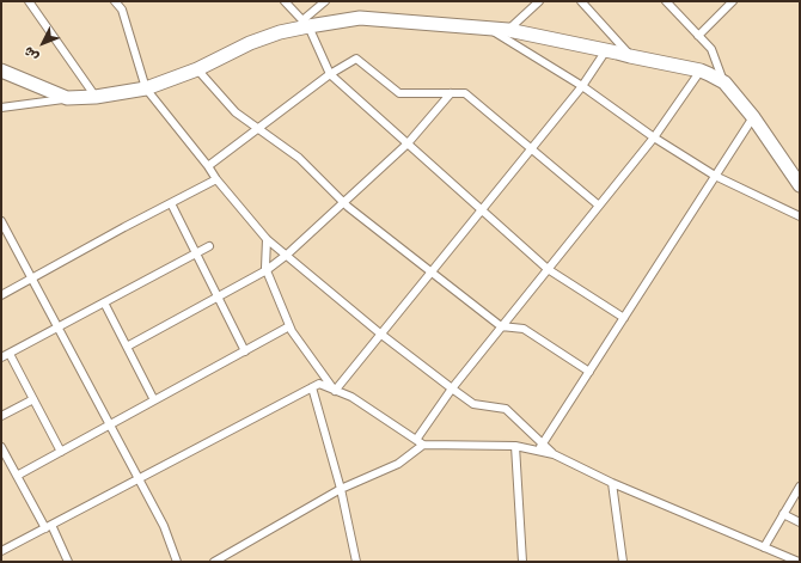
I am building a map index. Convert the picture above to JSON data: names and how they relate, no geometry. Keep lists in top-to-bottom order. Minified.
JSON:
{"north":"bottom left"}
